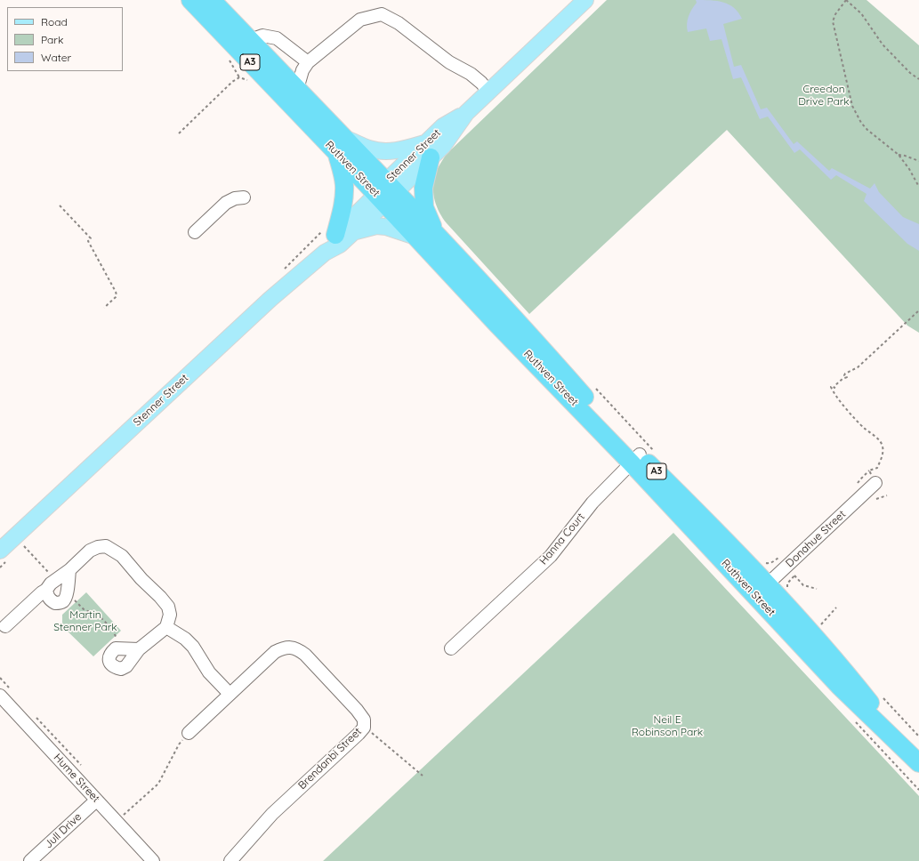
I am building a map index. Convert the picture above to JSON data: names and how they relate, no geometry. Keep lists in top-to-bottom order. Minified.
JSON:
{"streets":{"highway":["A3","Ruthven Street"],"main road":["Stenner Street"],"street":["Hanna Court","Donahue Street","Brendanbi Street","Hume Street","Jull Drive"]},"crossings":[["Stenner Street","Ruthven Street"],["Ruthven Street","Hanna Court"],["Ruthven Street","Donahue Street"],["Hume Street","Jull Drive"]],"parks":["Creedon Drive Park","Martin Stenner Park","Neil E Robinson Park"],"legend":["Road","Park","Water"]}
